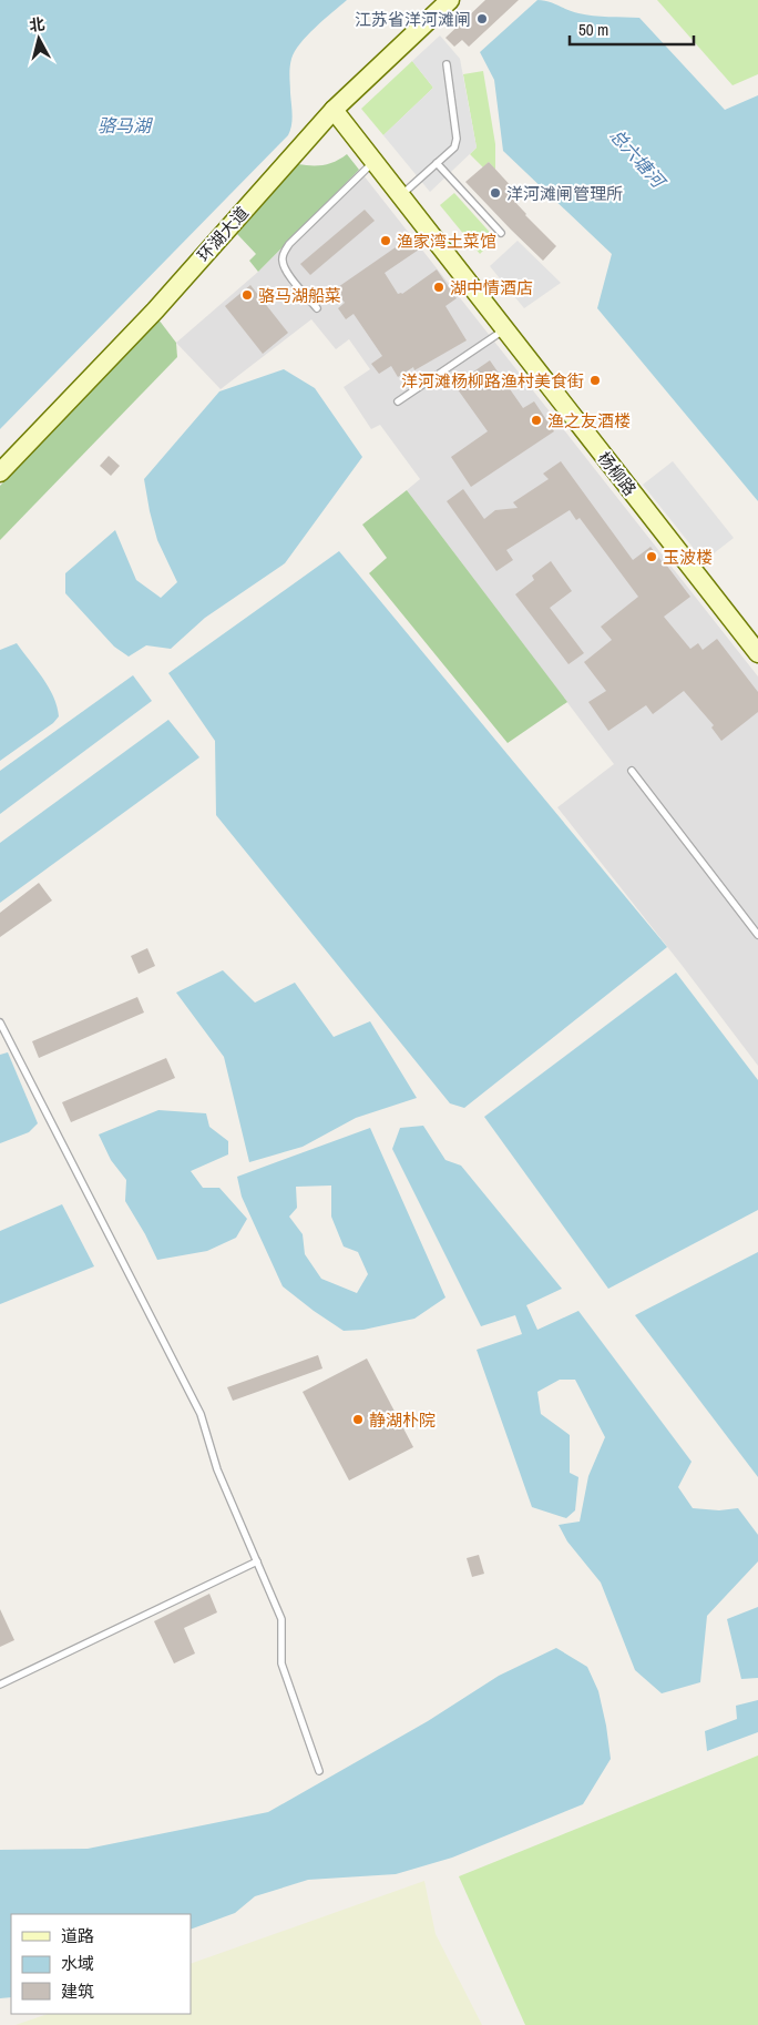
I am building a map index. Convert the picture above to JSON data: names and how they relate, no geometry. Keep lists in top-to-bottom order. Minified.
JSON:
{"streets":{"street":["环湖大道","杨柳路"]},"crossings":[["环湖大道","杨柳路"]],"water":["骆马湖","总六塘河"],"places":["江苏省洋河滩闸","洋河滩闸管理所","渔家湾土菜馆","湖中情酒店","骆马湖船菜","洋河滩杨柳路渔村美食街","渔之友酒楼","玉波楼","静湖朴院"],"legend":["道路","水域","建筑"],"scale_bar":"50 m","north":"top"}
